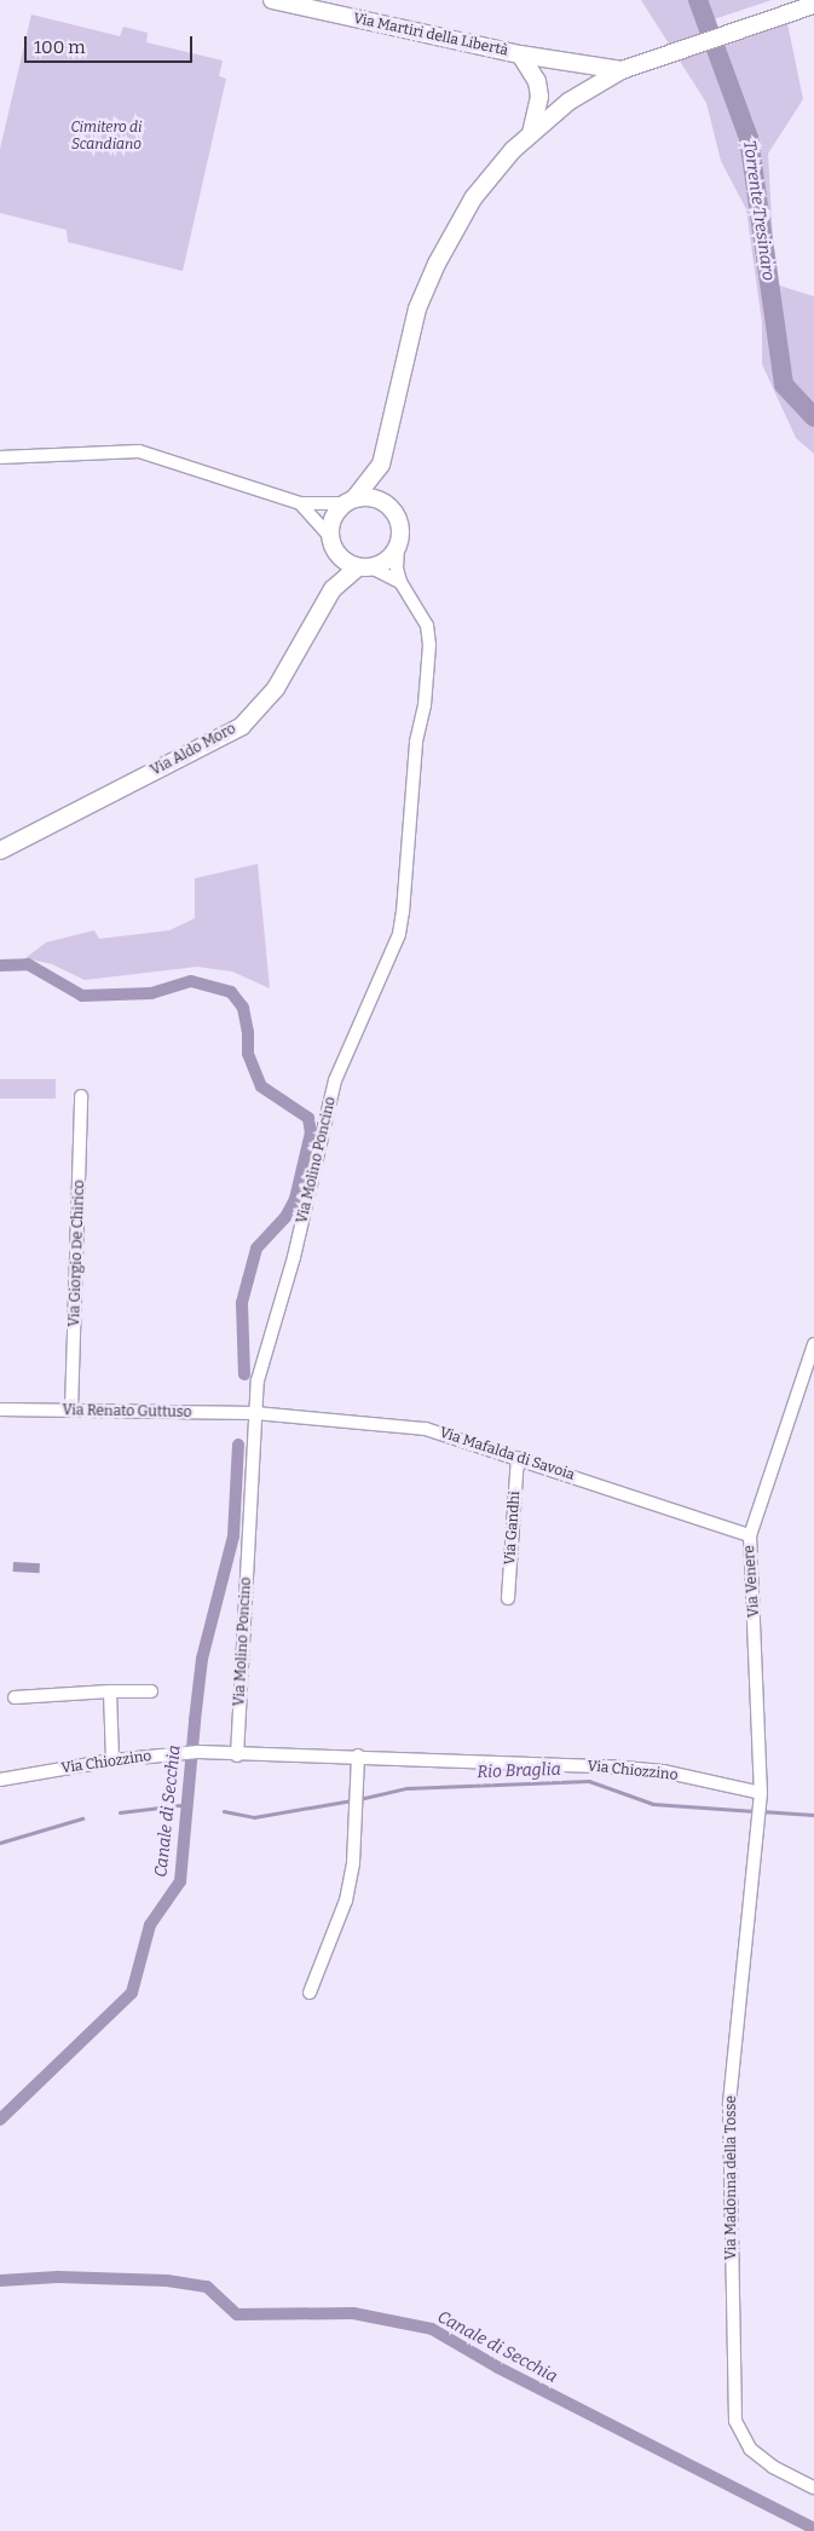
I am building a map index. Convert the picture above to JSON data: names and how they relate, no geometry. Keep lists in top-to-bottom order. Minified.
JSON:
{"streets":{"main road":["Via Martiri della Libertà","Via Aldo Moro"],"street":["Via Molino Poncino","Via Giorgio De Chirico","Via Renato Guttuso","Via Mafalda di Savoia","Via Gandhi","Via Venere","Via Chiozzino","Via Madonna della Tosse"]},"crossings":[["Via Aldo Moro","Via Molino Poncino"],["Via Molino Poncino","Via Renato Guttuso"],["Via Molino Poncino","Via Mafalda di Savoia"],["Via Molino Poncino","Via Chiozzino"],["Via Giorgio De Chirico","Via Renato Guttuso"],["Via Renato Guttuso","Via Mafalda di Savoia"],["Via Mafalda di Savoia","Via Gandhi"],["Via Mafalda di Savoia","Via Venere"],["Via Venere","Via Chiozzino"],["Via Venere","Via Madonna della Tosse"],["Via Chiozzino","Via Madonna della Tosse"]],"water":["Torrente Tresinaro","Rio Braglia","Canale di Secchia"],"parks":["Cimitero di Scandiano"],"scale_bar":"100 m"}
